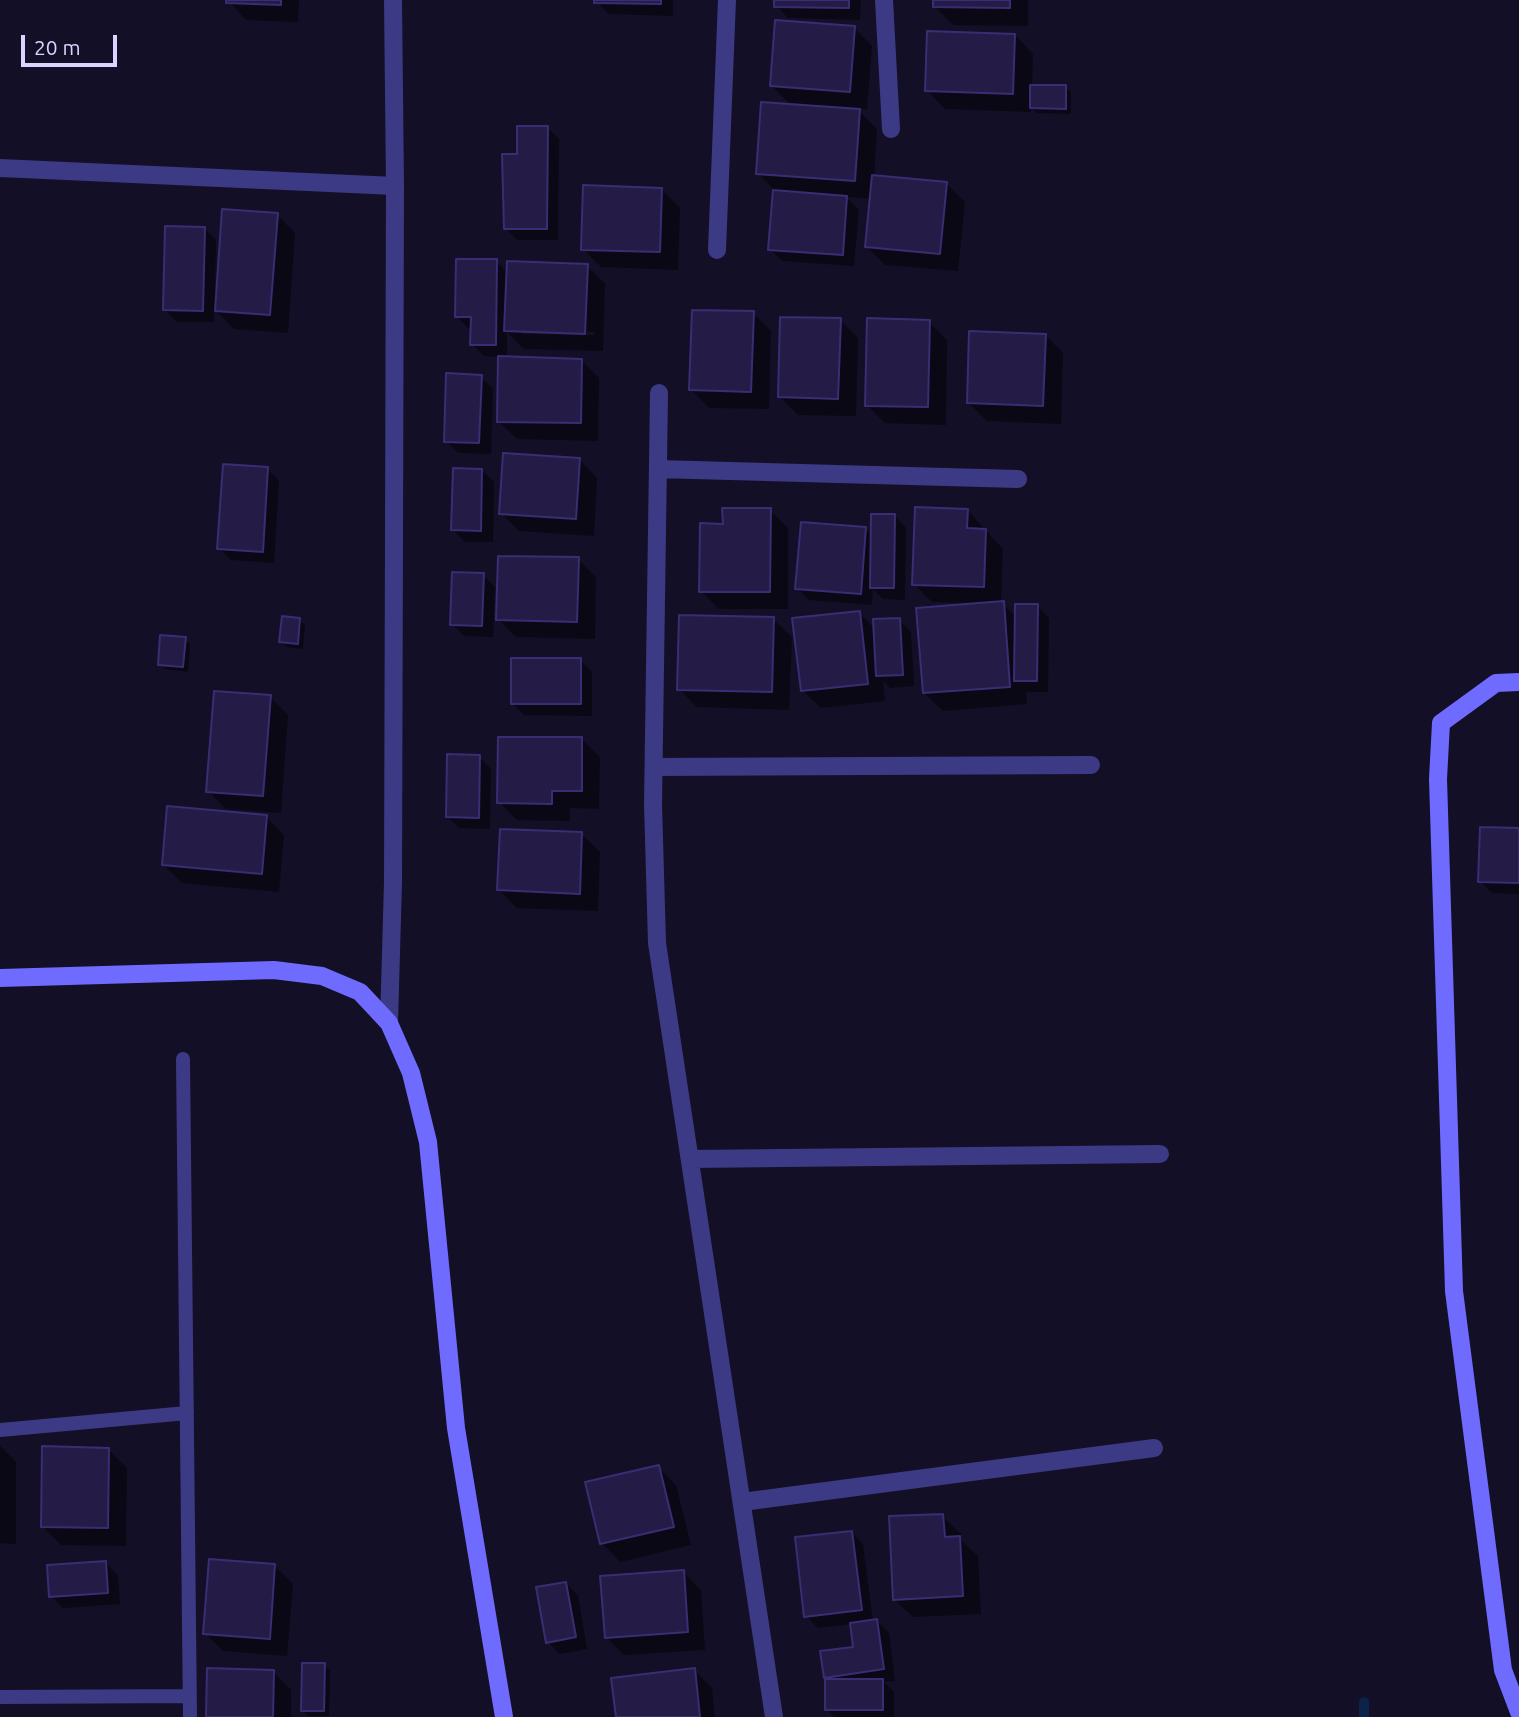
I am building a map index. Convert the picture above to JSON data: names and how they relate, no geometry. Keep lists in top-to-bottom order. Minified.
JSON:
{"scale_bar":"20 m"}
